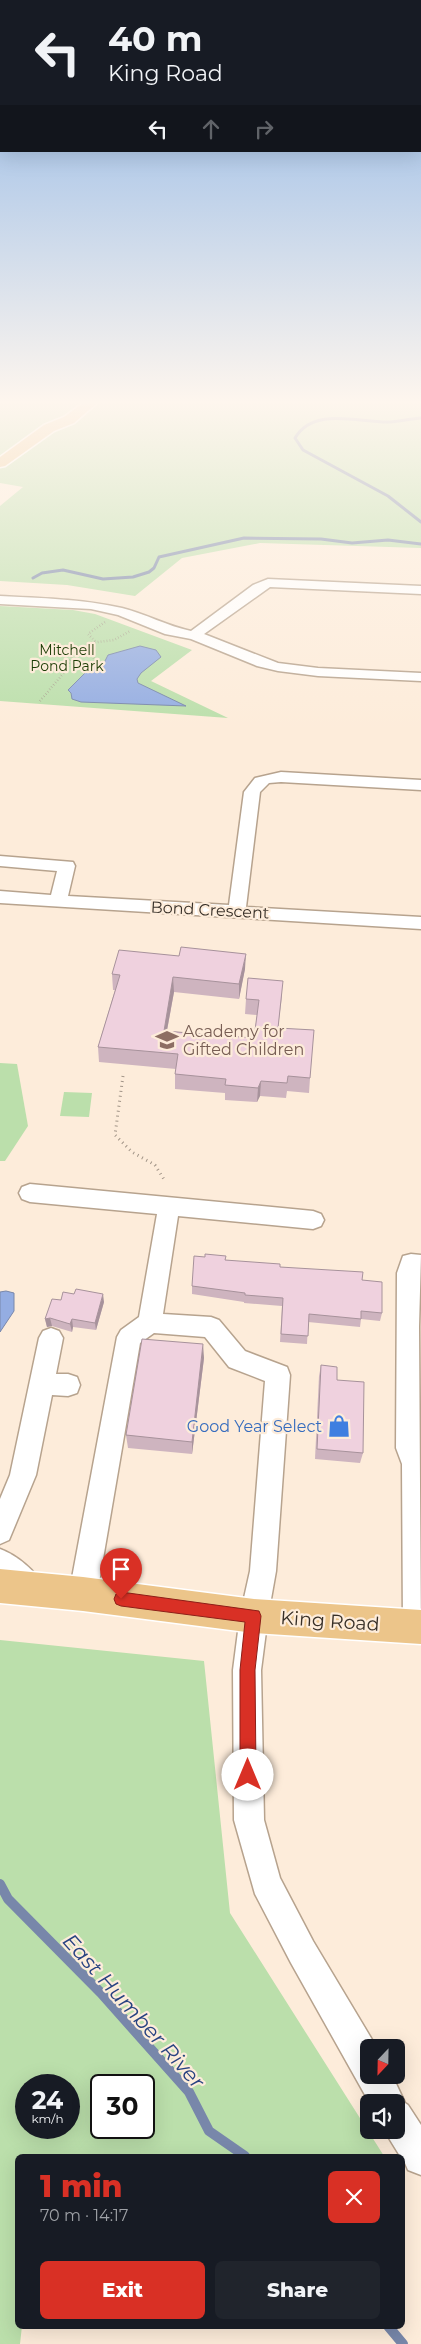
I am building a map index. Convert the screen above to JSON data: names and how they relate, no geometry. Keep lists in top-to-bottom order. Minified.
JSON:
{"streets":{"main road":["King Road"],"street":["Bond Crescent"]},"water":["East Humber River"],"parks":["Mitchell Pond Park"],"places":{"school or university":["Academy for Gifted Children"],"shop":["Good Year Select"]},"north":"bottom","page":{"turn":["40 m","King Road"],"speed":"24 km/h","limit":"30","heading":["1 min","70 m · 14:17"],"buttons":["Exit","Share"]}}
